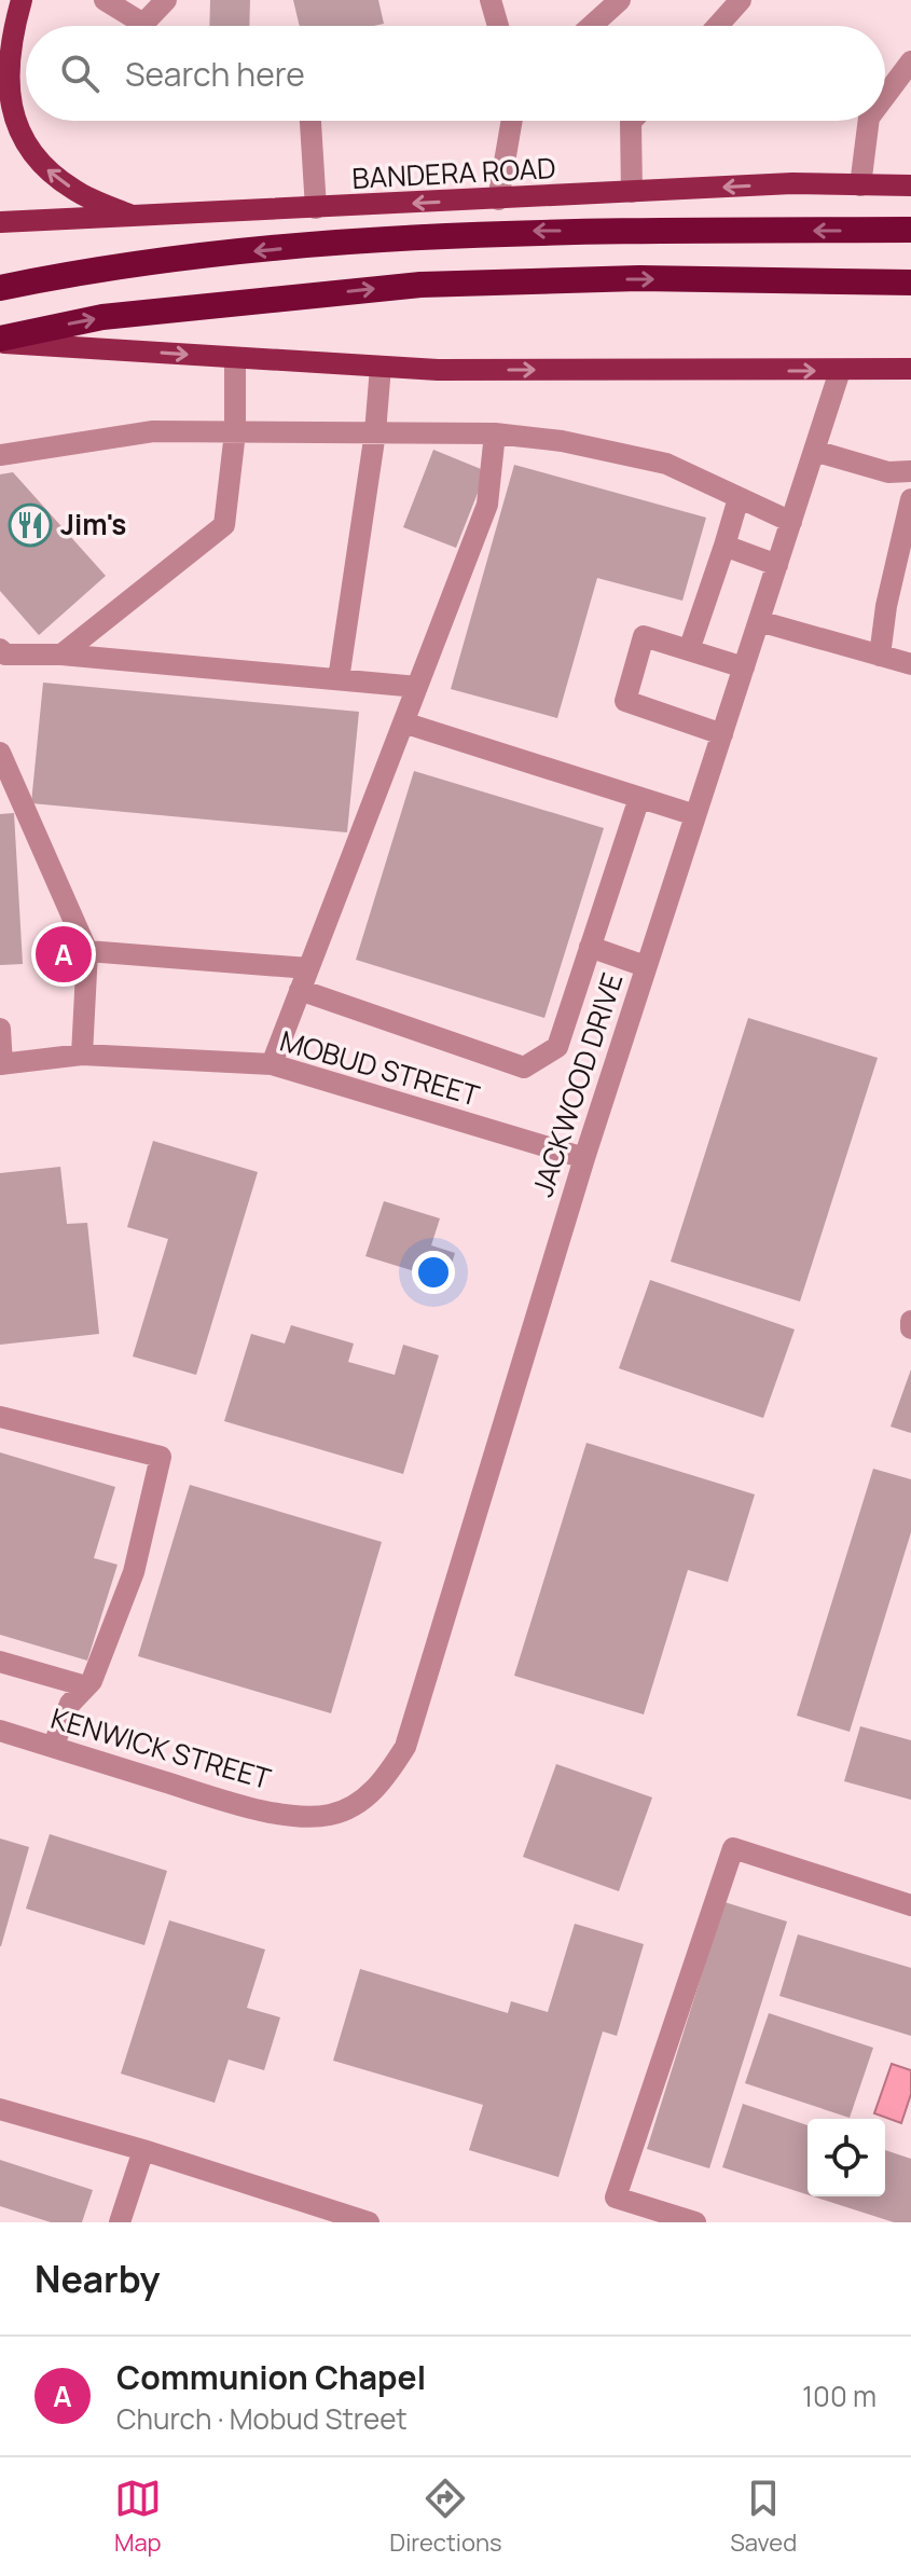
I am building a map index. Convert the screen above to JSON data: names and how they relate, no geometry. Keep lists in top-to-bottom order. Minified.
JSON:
{"streets":{"main road":["BANDERA ROAD"],"street":["MOBUD STREET","JACKWOOD DRIVE","KENWICK STREET"]},"crossings":[["MOBUD STREET","JACKWOOD DRIVE"],["JACKWOOD DRIVE","KENWICK STREET"]],"places":{"restaurant":["Jim's"]},"page":{"search":"Search here","pins":"A","heading":"Nearby","list":[{"mark":"A","name":"Communion Chapel","note":"Church · Mobud Street","value":"100 m"}],"nav":["Map","Directions","Saved"]}}
